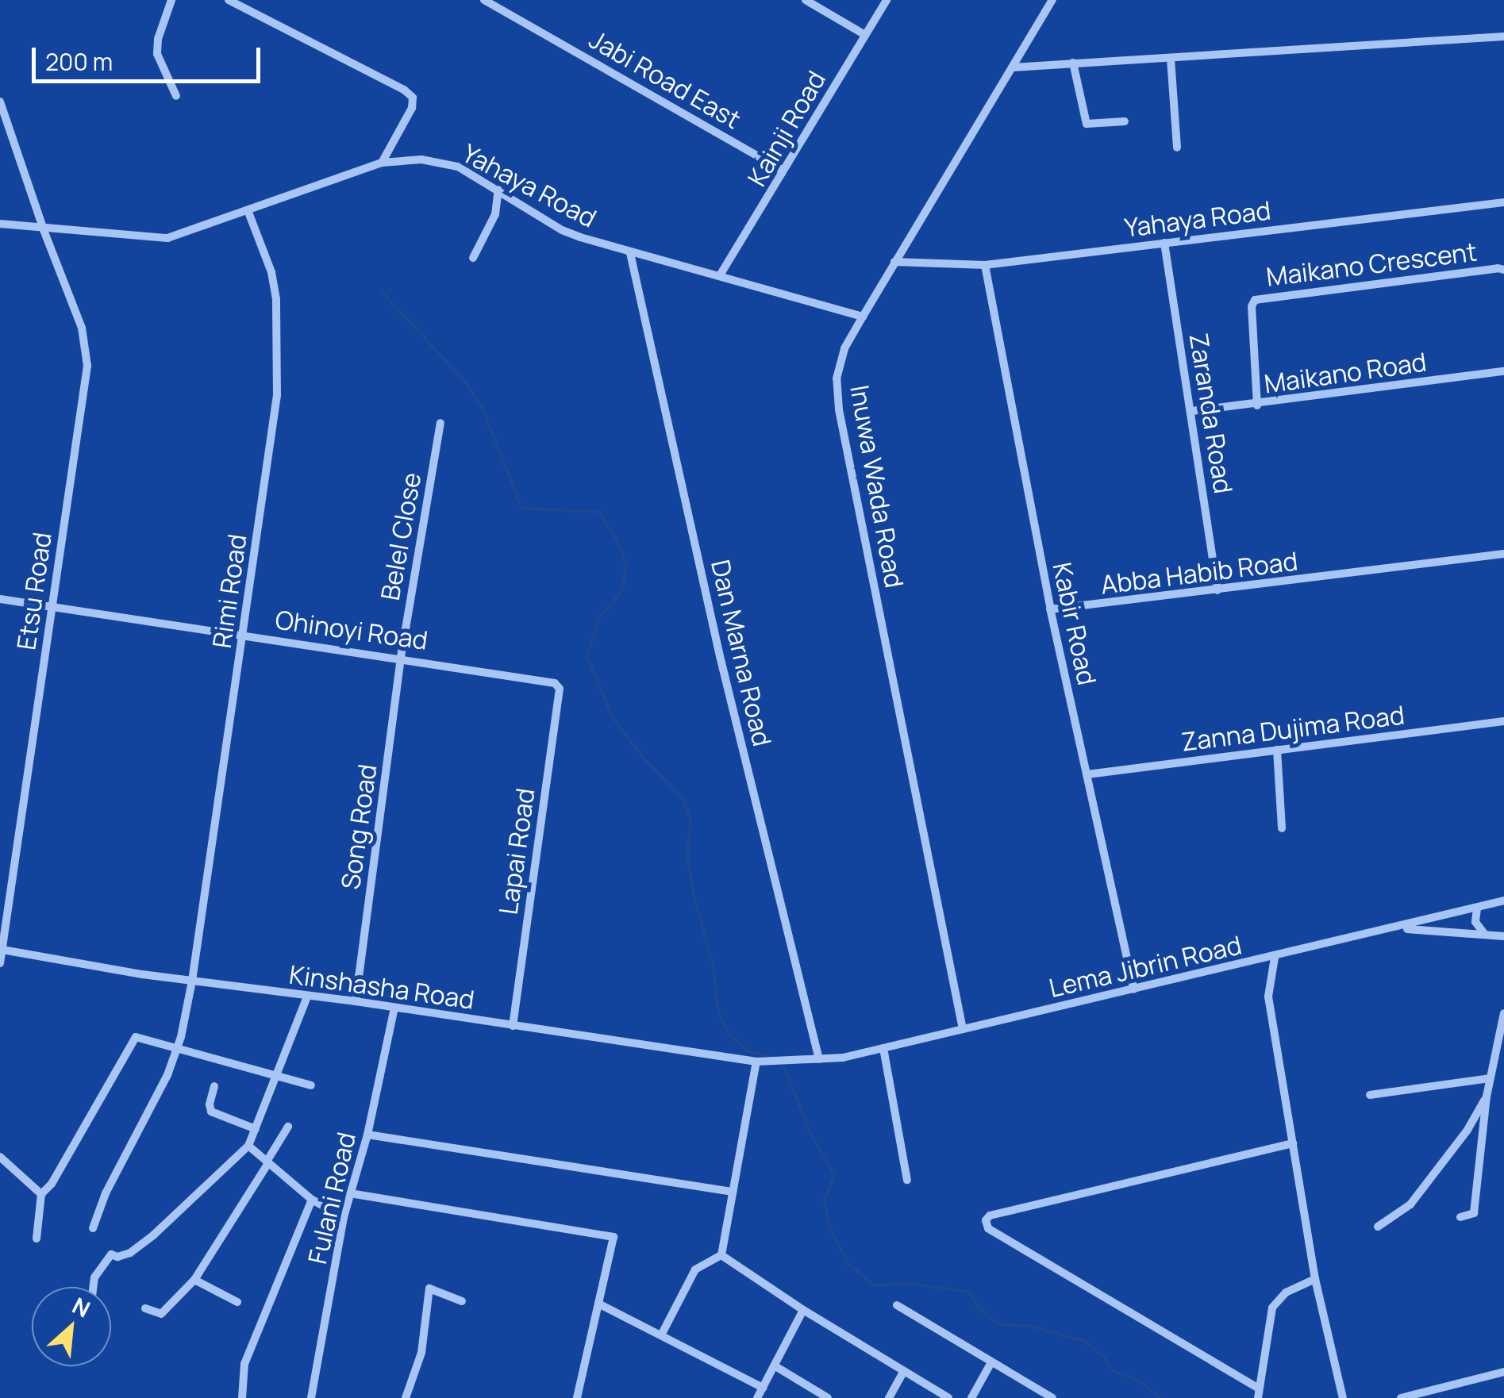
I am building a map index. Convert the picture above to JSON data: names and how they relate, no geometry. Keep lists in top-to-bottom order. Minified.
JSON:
{"streets":{"street":["Jabi Road East","Kainji Road","Yahaya Road","Maikano Crescent","Maikano Road","Zaranda Road","Inuwa Wada Road","Belel Close","Abba Habib Road","Etsu Road","Rimi Road","Kabir Road","Ohinoyi Road","Dan Marna Road","Zanna Dujima Road","Song Road","Lapai Road","Lema Jibrin Road","Kinshasha Road","Fulani Road"]},"crossings":[["Jabi Road East","Kainji Road"],["Kainji Road","Yahaya Road"],["Yahaya Road","Zaranda Road"],["Yahaya Road","Inuwa Wada Road"],["Yahaya Road","Etsu Road"],["Yahaya Road","Rimi Road"],["Yahaya Road","Kabir Road"],["Yahaya Road","Dan Marna Road"],["Maikano Crescent","Maikano Road"],["Maikano Road","Zaranda Road"],["Zaranda Road","Abba Habib Road"],["Inuwa Wada Road","Lema Jibrin Road"],["Belel Close","Ohinoyi Road"],["Belel Close","Song Road"],["Abba Habib Road","Kabir Road"],["Etsu Road","Ohinoyi Road"],["Etsu Road","Kinshasha Road"],["Rimi Road","Ohinoyi Road"],["Rimi Road","Kinshasha Road"],["Kabir Road","Zanna Dujima Road"],["Kabir Road","Lema Jibrin Road"],["Ohinoyi Road","Song Road"],["Ohinoyi Road","Lapai Road"],["Dan Marna Road","Lema Jibrin Road"],["Song Road","Kinshasha Road"],["Lapai Road","Kinshasha Road"],["Lema Jibrin Road","Kinshasha Road"],["Kinshasha Road","Fulani Road"]],"scale_bar":"200 m","north":"top right"}
